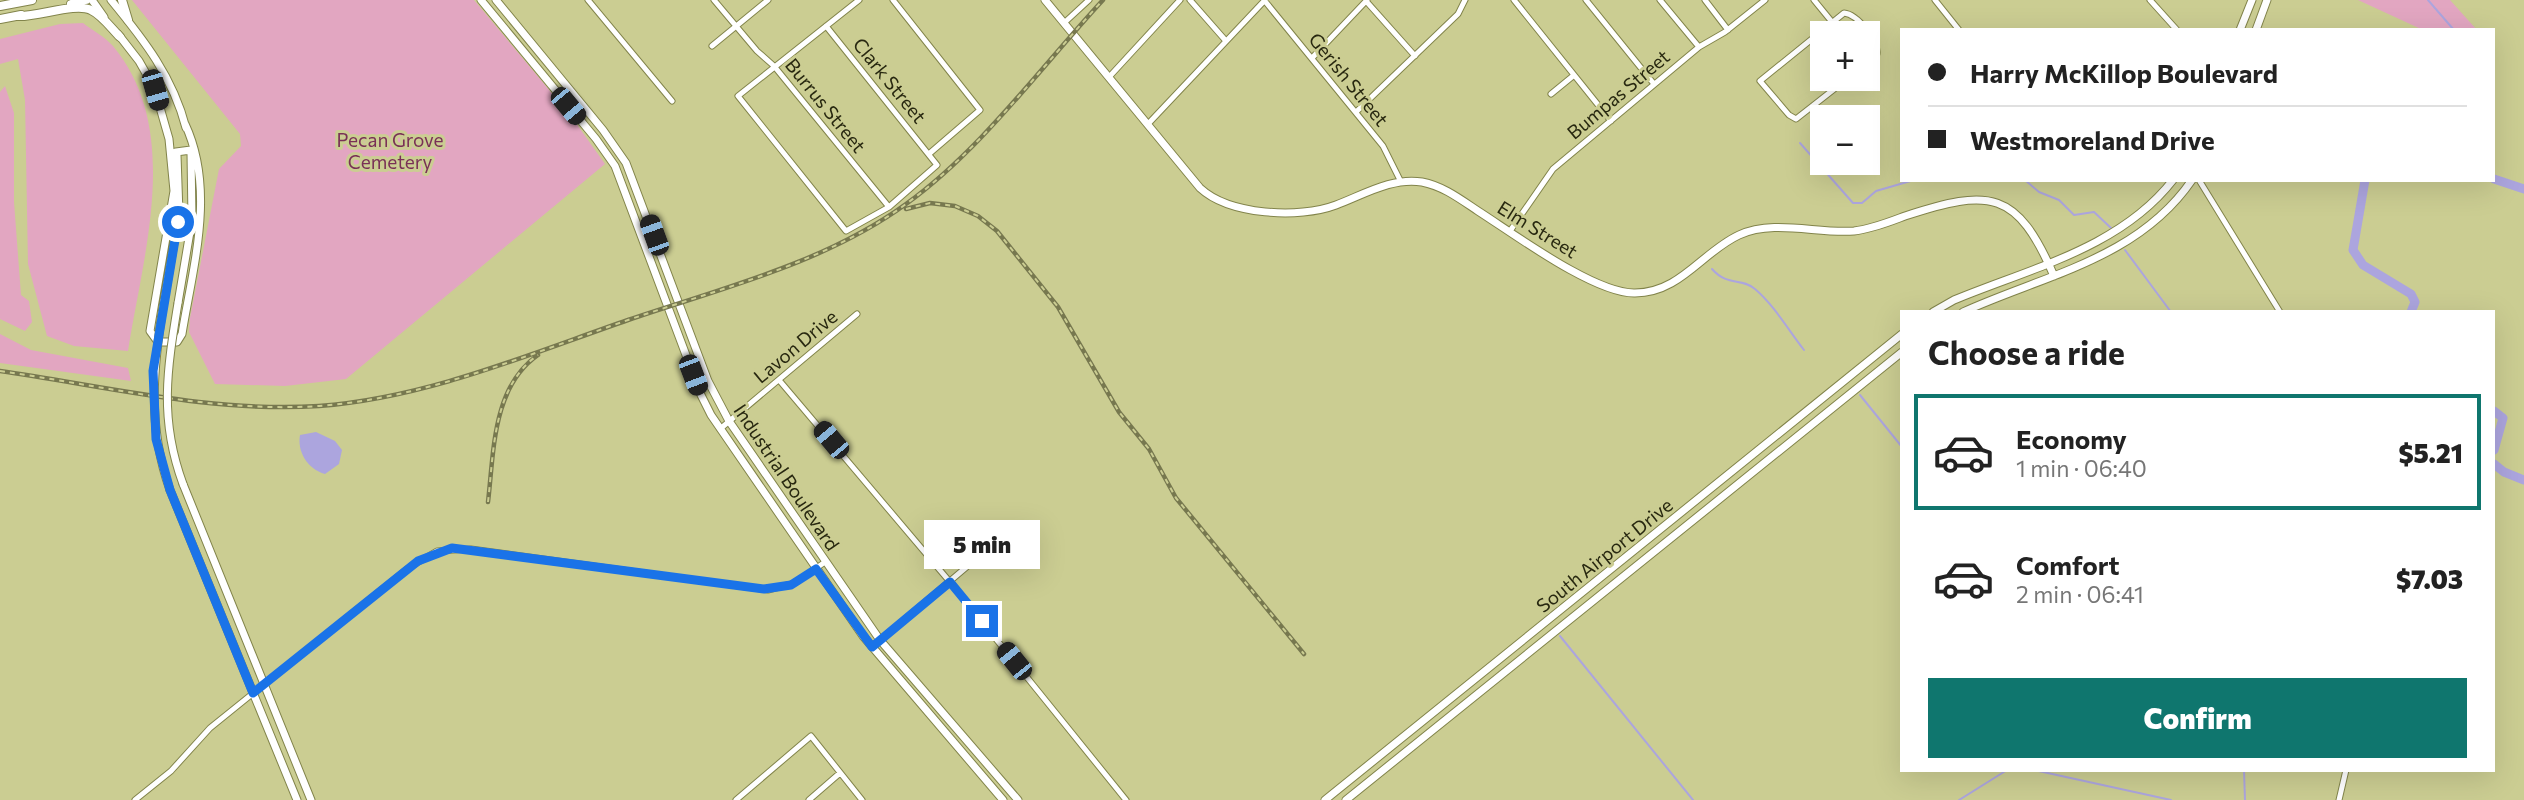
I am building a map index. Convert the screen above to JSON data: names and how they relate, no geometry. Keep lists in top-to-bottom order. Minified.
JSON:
{"streets":{"main road":["Elm Street","Industrial Boulevard","South Airport Drive"],"street":["Gerish Street","Clark Street","Bumpas Street","Burrus Street","Lavon Drive"]},"crossings":[["Gerish Street","Elm Street"],["Bumpas Street","Elm Street"],["Lavon Drive","Industrial Boulevard"]],"parks":["Pecan Grove Cemetery"],"page":{"map_buttons":["+","−"],"banner":["Harry McKillop Boulevard","Westmoreland Drive"],"heading":"Choose a ride","list":[{"name":"Economy","note":"1 min · 06:40","value":"$5.21"},{"name":"Comfort","note":"2 min · 06:41","value":"$7.03"}],"bubble":"5 min","buttons":"Confirm"}}
